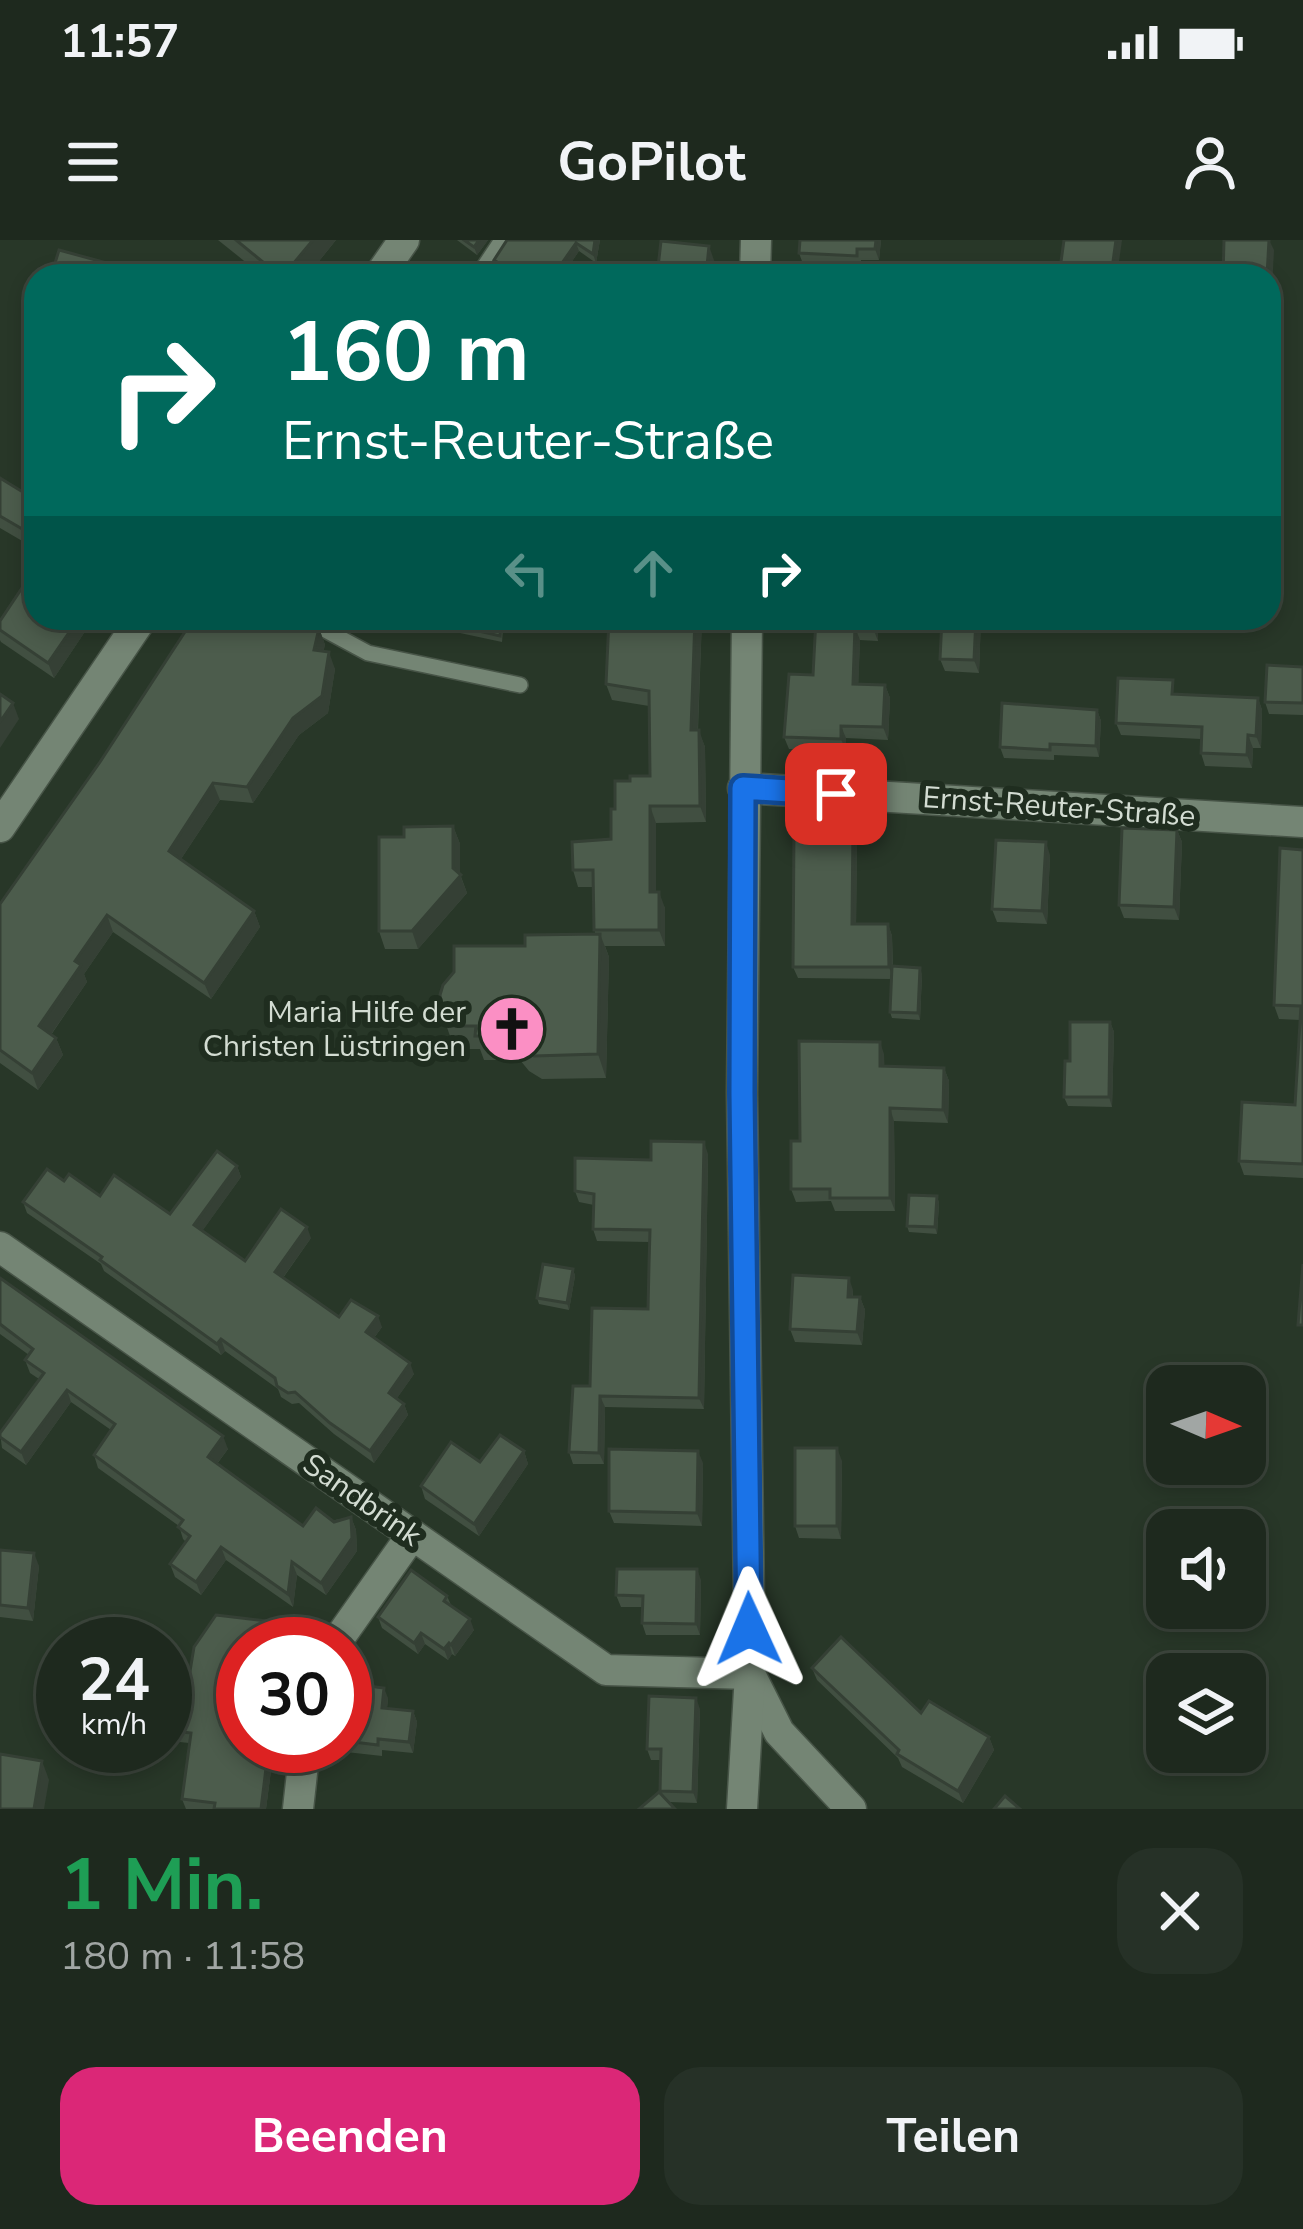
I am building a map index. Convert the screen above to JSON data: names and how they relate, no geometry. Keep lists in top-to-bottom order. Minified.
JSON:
{"streets":{"street":["Ernst-Reuter-Straße","Sandbrink"]},"places":{"church":["Maria Hilfe der Christen Lüstringen"]},"north":"right","page":{"status":"11:57","header":"GoPilot","turn":["160 m","Ernst-Reuter-Straße"],"speed":"24 km/h","limit":"30","heading":["1 Min.","180 m · 11:58"],"buttons":["Beenden","Teilen"]}}
